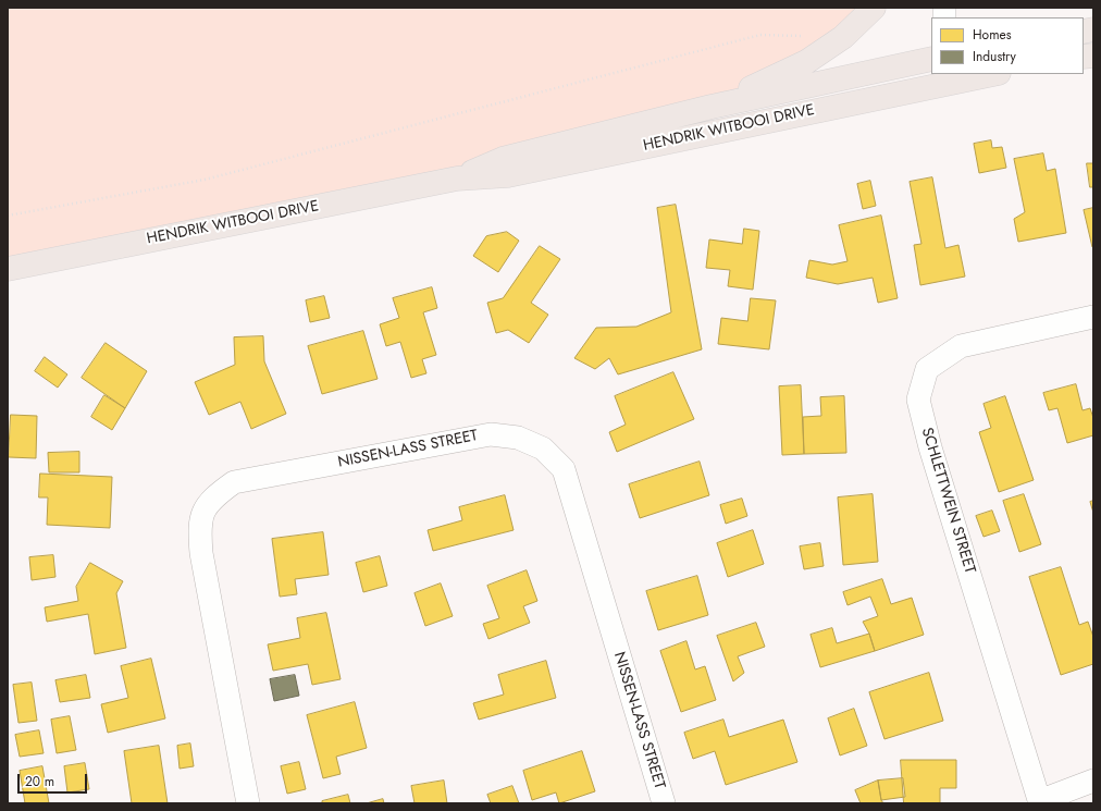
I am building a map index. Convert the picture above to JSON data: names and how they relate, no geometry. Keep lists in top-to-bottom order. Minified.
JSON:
{"streets":{"main road":["HENDRIK WITBOOI DRIVE"],"street":["NISSEN-LASS STREET","SCHLETTWEIN STREET"]},"legend":["Homes","Industry"],"scale_bar":"20 m"}
